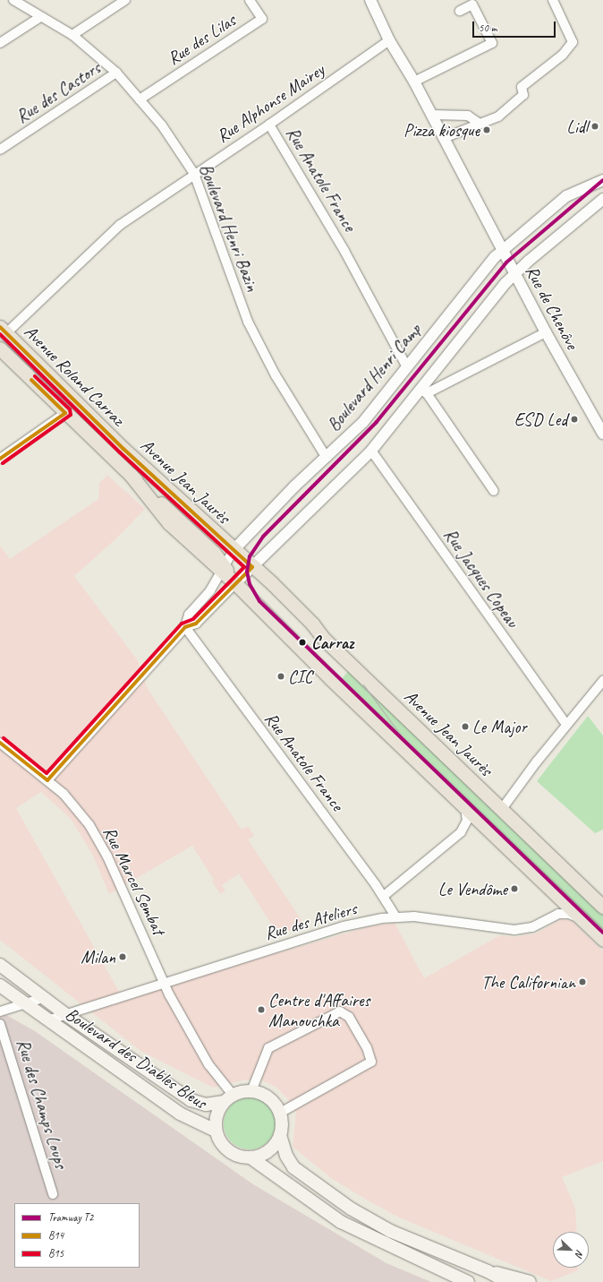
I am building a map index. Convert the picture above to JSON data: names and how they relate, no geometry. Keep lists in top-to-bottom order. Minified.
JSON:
{"streets":{"main road":["Avenue Roland Carraz","Avenue Jean Jaurès","Boulevard des Diables Bleus"],"street":["Rue des Lilas","Rue des Castors","Rue Alphonse Mairey","Rue Anatole France","Boulevard Henri Bazin","Rue de Chenôve","Boulevard Henri Camp","Rue Jacques Copeau","Rue Marcel Sembat","Rue des Ateliers","Rue des Champs Loups"]},"crossings":[["Rue des Lilas","Boulevard Henri Bazin"],["Rue des Castors","Boulevard Henri Bazin"],["Rue Alphonse Mairey","Rue Anatole France"],["Rue Alphonse Mairey","Boulevard Henri Bazin"],["Rue Alphonse Mairey","Rue de Chenôve"],["Rue Alphonse Mairey","Avenue Roland Carraz"],["Rue Anatole France","Boulevard Henri Camp"],["Rue Anatole France","Rue des Ateliers"],["Boulevard Henri Bazin","Boulevard Henri Camp"],["Rue de Chenôve","Boulevard Henri Camp"],["Avenue Roland Carraz","Avenue Jean Jaurès"],["Boulevard Henri Camp","Avenue Jean Jaurès"],["Rue Marcel Sembat","Rue des Ateliers"],["Rue Marcel Sembat","Boulevard des Diables Bleus"],["Rue des Ateliers","Boulevard des Diables Bleus"]],"places":["Lidl","Pizza kiosque","ESD Led","Carraz","CIC","Le Major","Le Vendôme","Milan","The Californian","Centre d'Affaires Manouchka"],"lines":["tram line T2","transit line B14","transit line B15"],"legend":["Tramway T2","B14","B15"],"scale_bar":"50 m","north":"bottom right"}
